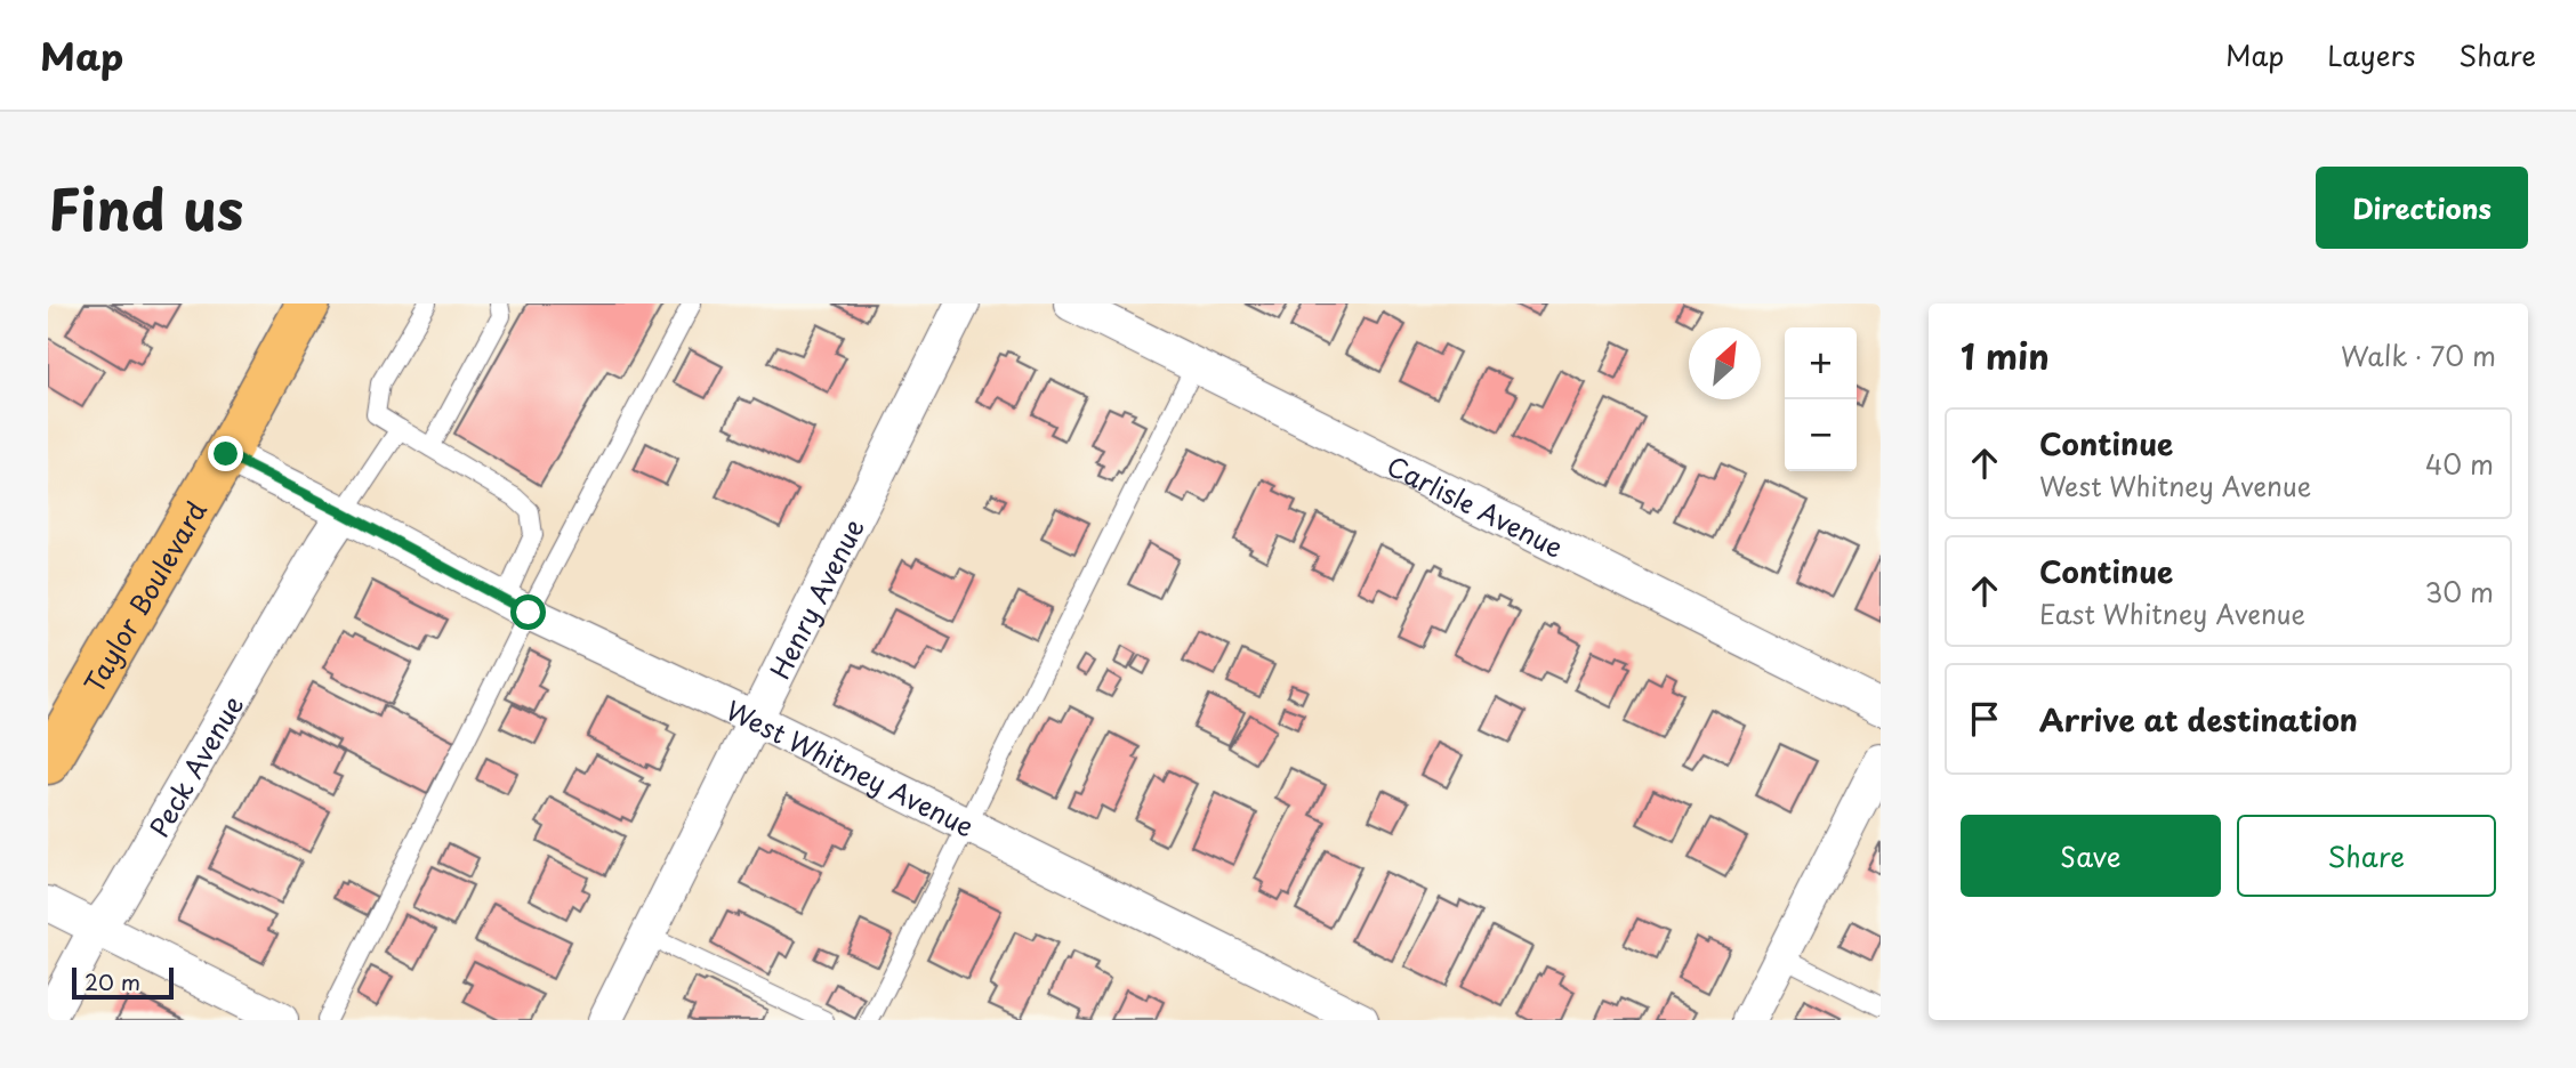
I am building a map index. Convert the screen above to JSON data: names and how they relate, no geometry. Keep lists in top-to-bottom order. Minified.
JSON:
{"streets":{"main road":["Taylor Boulevard"],"street":["Carlisle Avenue","Henry Avenue","Peck Avenue","West Whitney Avenue"]},"crossings":[["Taylor Boulevard","West Whitney Avenue"],["Henry Avenue","West Whitney Avenue"],["Peck Avenue","West Whitney Avenue"]],"scale_bar":"20 m","north":"top right","page":{"header":"Map","nav":["Map","Layers","Share"],"title":"Find us","buttons":["Directions",["Save","Share"]],"heading":["1 min","Walk · 70 m"],"map_buttons":["+","−"],"list":[["Continue","West Whitney Avenue","40 m"],["Continue","East Whitney Avenue","30 m"],"Arrive at destination"],"scale":"20 m"}}
